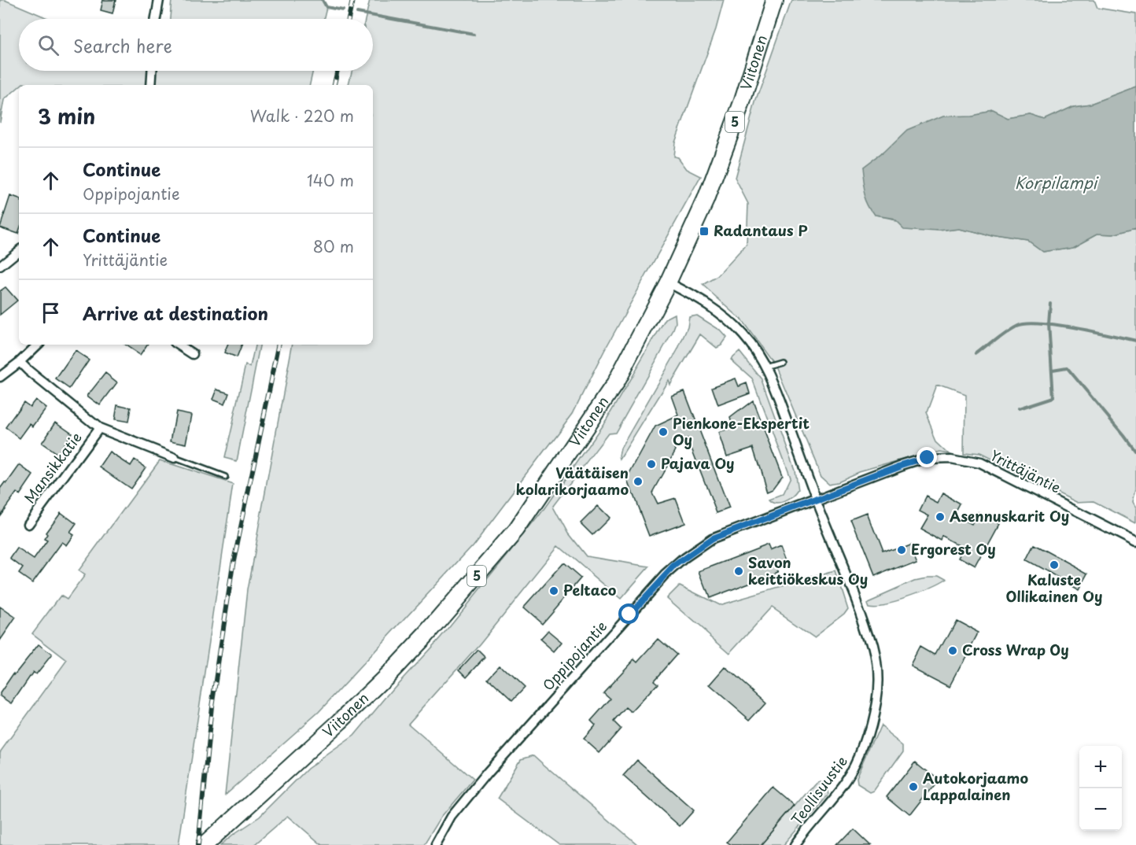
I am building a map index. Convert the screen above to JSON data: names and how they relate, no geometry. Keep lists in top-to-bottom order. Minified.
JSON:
{"streets":{"highway":["Viitonen","5"],"street":["Mansikkatie","Yrittäjäntie","Oppipojantie","Teollisuustie"]},"crossings":[["Viitonen","Teollisuustie"],["Yrittäjäntie","Oppipojantie"],["Yrittäjäntie","Teollisuustie"],["Oppipojantie","Teollisuustie"]],"water":["Korpilampi"],"places":{"transit":["Radantaus P"],"other":["Pienkone-Ekspertit Oy","Pajava Oy","Väätäisen kolarikorjaamo","Asennuskarit Oy","Ergorest Oy","Kaluste Ollikainen Oy","Savon keittiökeskus Oy","Peltaco","Cross Wrap Oy","Autokorjaamo Lappalainen"]},"page":{"search":"Search here","heading":["3 min","Walk · 220 m"],"list":[["Continue","Oppipojantie","140 m"],["Continue","Yrittäjäntie","80 m"],"Arrive at destination"],"map_buttons":["+","−"]}}
